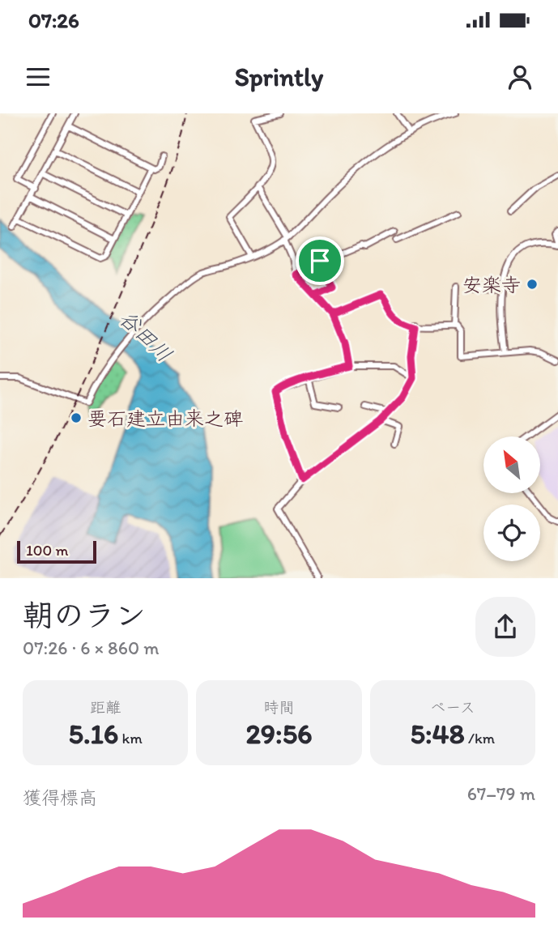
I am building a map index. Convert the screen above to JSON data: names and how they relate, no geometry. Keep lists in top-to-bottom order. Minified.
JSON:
{"water":["谷田川"],"places":["安楽寺","要石建立由来之碑"],"scale_bar":"100 m","north":"top left","page":{"status":"07:26","header":"Sprintly","scale":"100 m","heading":["朝のラン","07:26 · 6 × 860 m"],"stats":[["距離","5.16 km"],["時間","29:56"],["ペース","5:48 /km"]],"chart":["獲得標高","67–79 m"]}}
